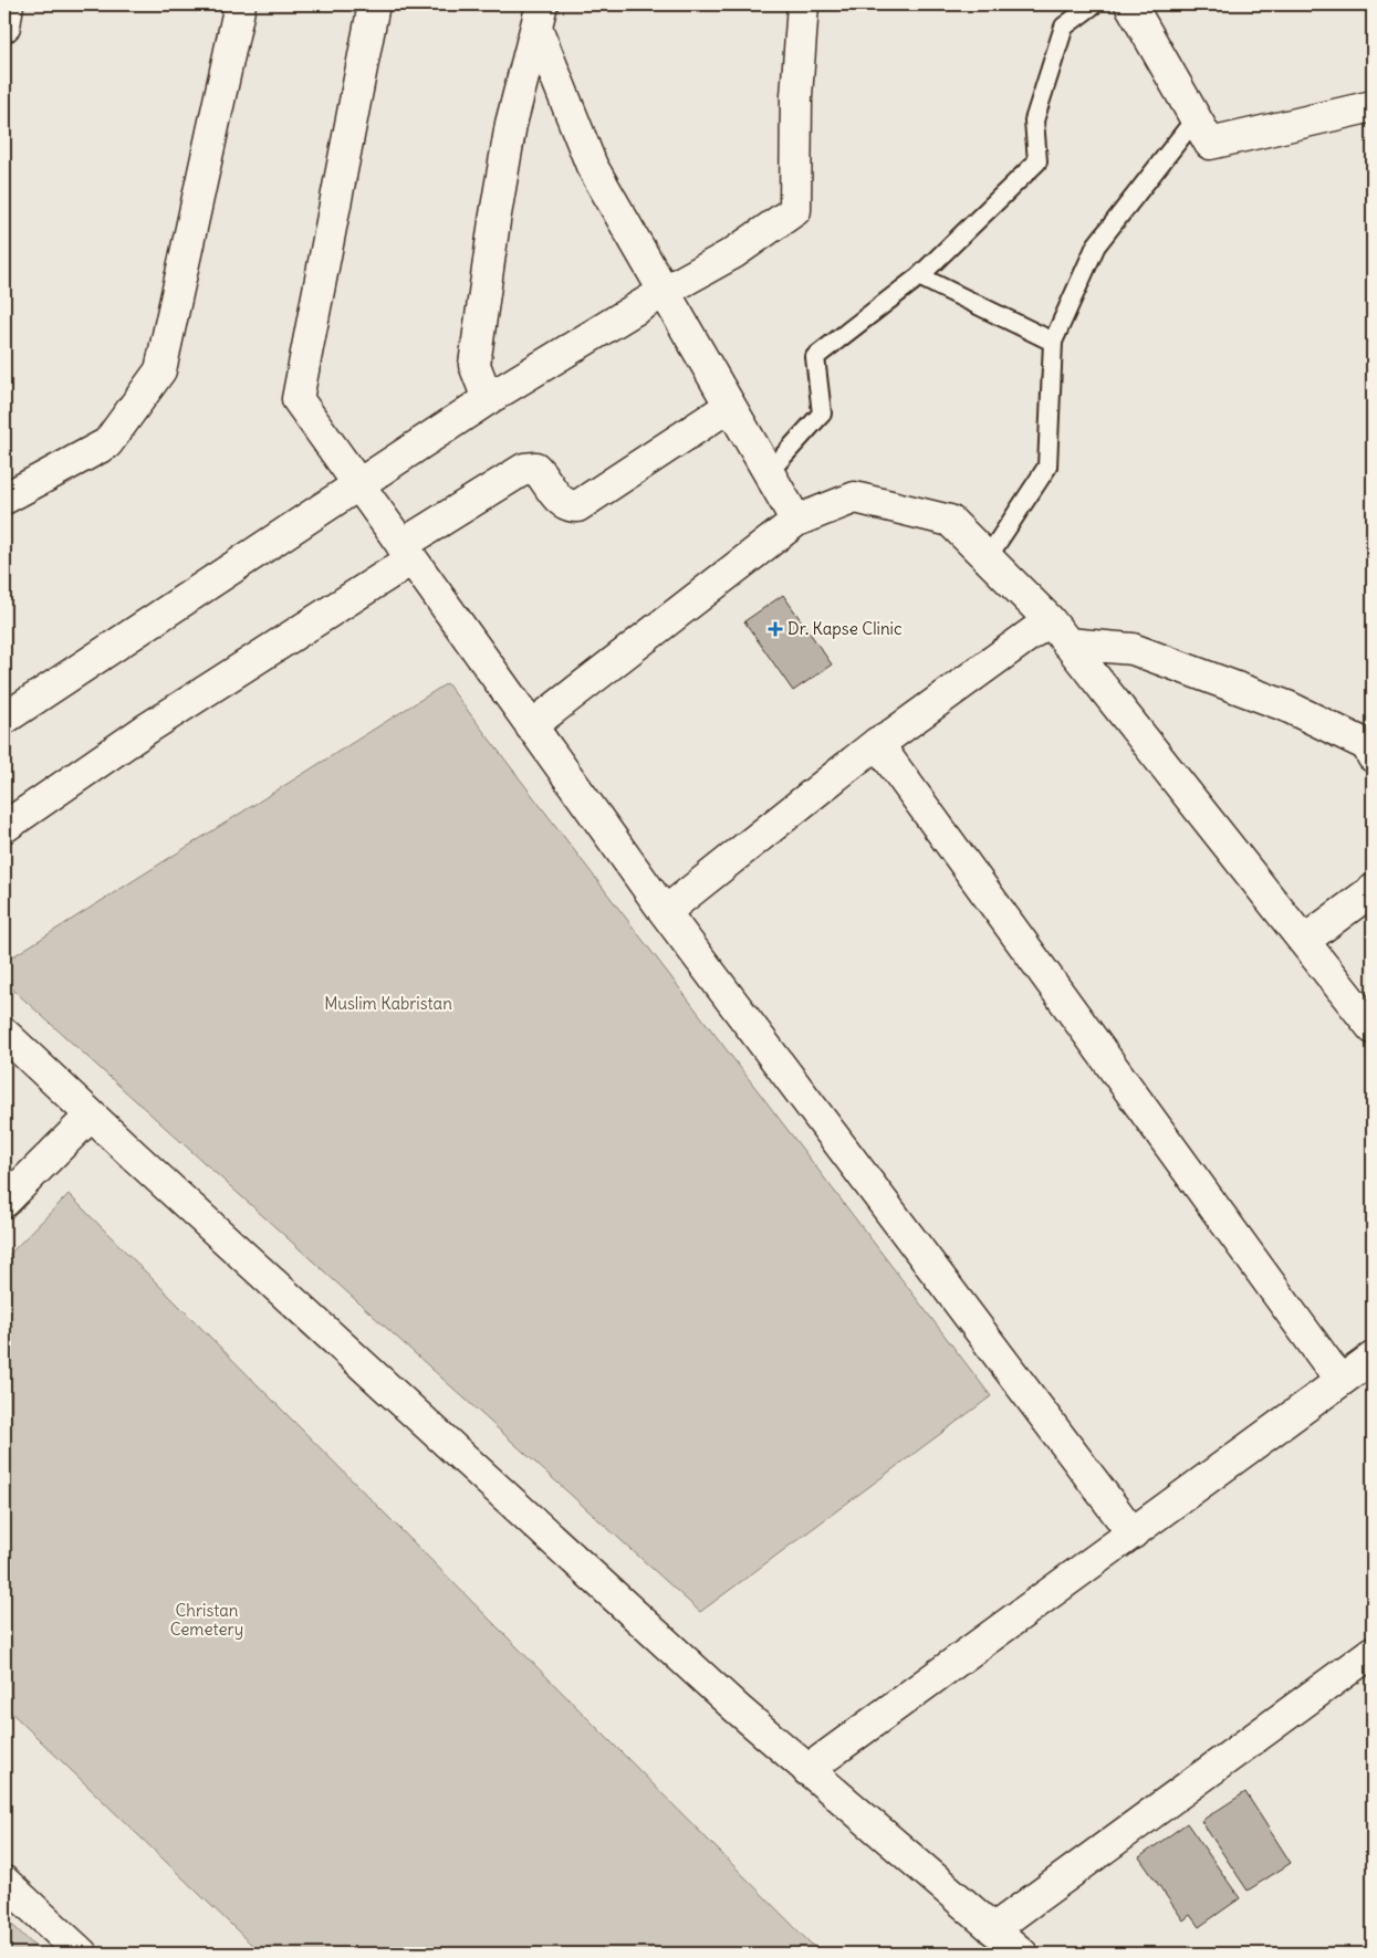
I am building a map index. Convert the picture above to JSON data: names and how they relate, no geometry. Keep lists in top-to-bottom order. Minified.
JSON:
{"parks":["Muslim Kabristan","Christan Cemetery"],"places":{"health":["Dr. Kapse Clinic"]}}
